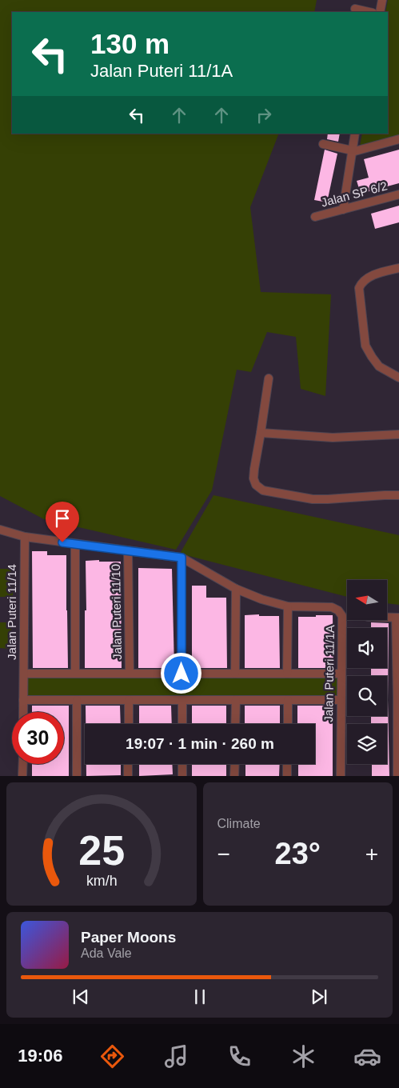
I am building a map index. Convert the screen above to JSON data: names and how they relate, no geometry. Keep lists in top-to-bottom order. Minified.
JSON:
{"streets":{"street":["Jalan SP 6/2","Jalan Puteri 11/14","Jalan Puteri 11/10","Jalan Puteri 11/1A"]},"crossings":[["Jalan Puteri 11/14","Jalan Puteri 11/1A"],["Jalan Puteri 11/10","Jalan Puteri 11/1A"]],"north":"left","page":{"turn":["130 m","Jalan Puteri 11/1A"],"limit":"30","trip":"19:07 · 1 min · 260 m","tile":"Climate","heat":["−","23°","+"],"song":["Paper Moons","Ada Vale"],"tabs":"19:06","gauge":["25","km/h"]}}
